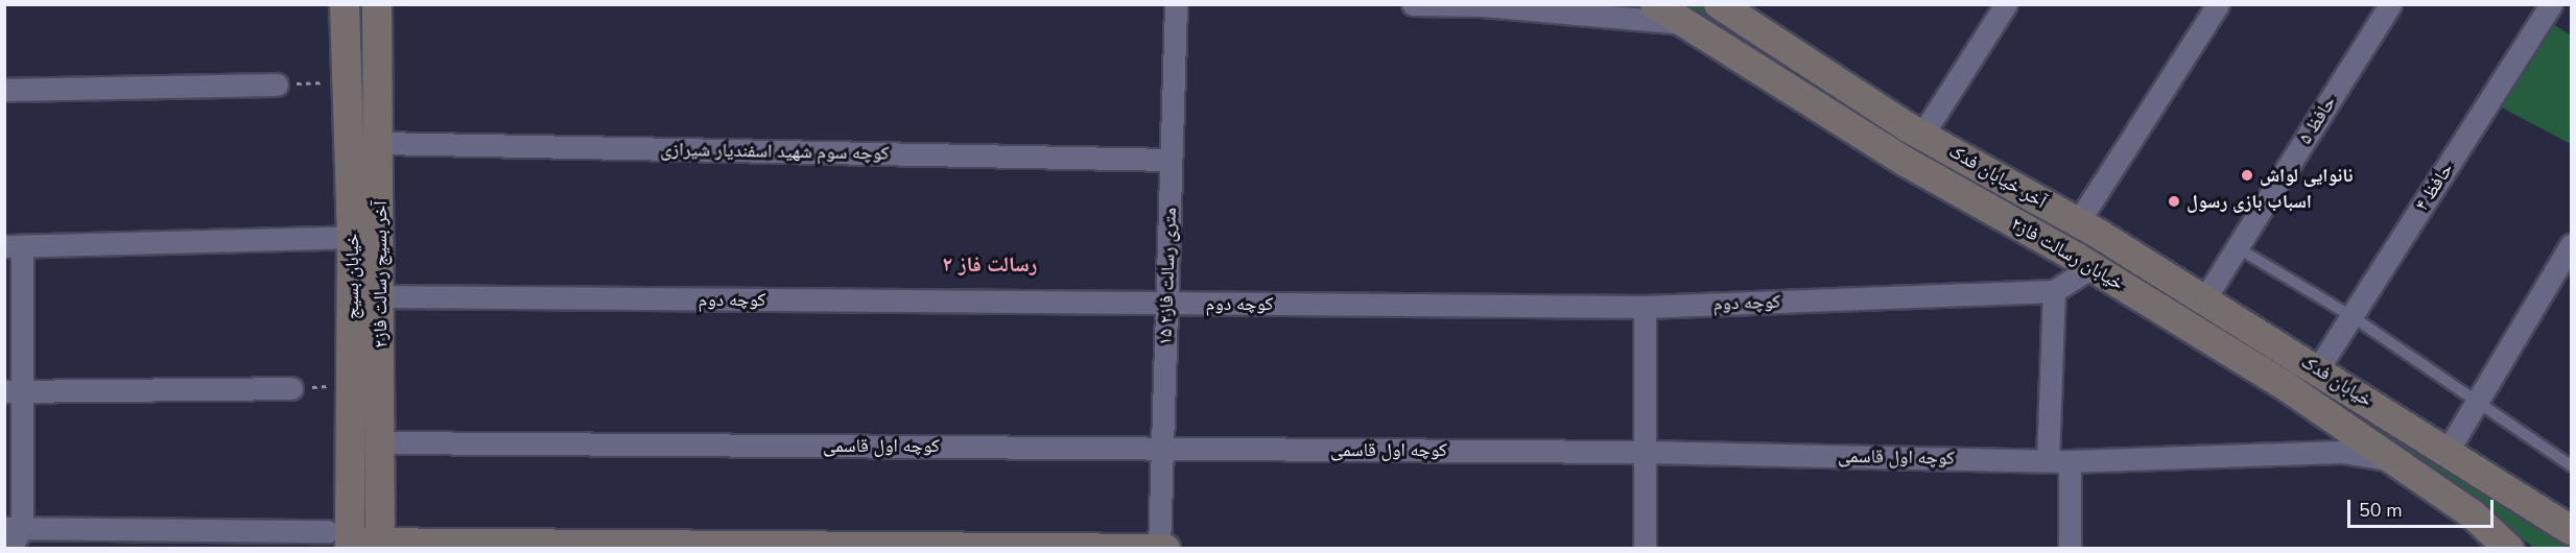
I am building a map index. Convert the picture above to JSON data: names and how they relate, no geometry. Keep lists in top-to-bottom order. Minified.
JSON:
{"streets":{"main road":["آخر خیابان فدک","خیابان رسالت فاز۲","آخر بسیج رسالت فاز۲","خیابان بسیج","خیابان فدک"],"street":["حافظ ۵","کوچه سوم شهید اسفندیار شیرازی","حافظ ۴","۱۵ متری رسالت فاز۲","کوچه دوم","کوچه اول قاسمی"]},"crossings":[["حافظ ۵","خیابان فدک"],["کوچه سوم شهید اسفندیار شیرازی","آخر بسیج رسالت فاز۲"],["کوچه سوم شهید اسفندیار شیرازی","۱۵ متری رسالت فاز۲"],["آخر خیابان فدک","خیابان فدک"],["حافظ ۴","خیابان فدک"],["خیابان رسالت فاز۲","کوچه اول قاسمی"],["آخر بسیج رسالت فاز۲","کوچه دوم"],["آخر بسیج رسالت فاز۲","کوچه اول قاسمی"],["۱۵ متری رسالت فاز۲","کوچه دوم"],["۱۵ متری رسالت فاز۲","کوچه اول قاسمی"]],"districts":["رسالت فاز ۲"],"places":["نانوایی لواش","اسباب بازی رسول"],"scale_bar":"50 m"}
